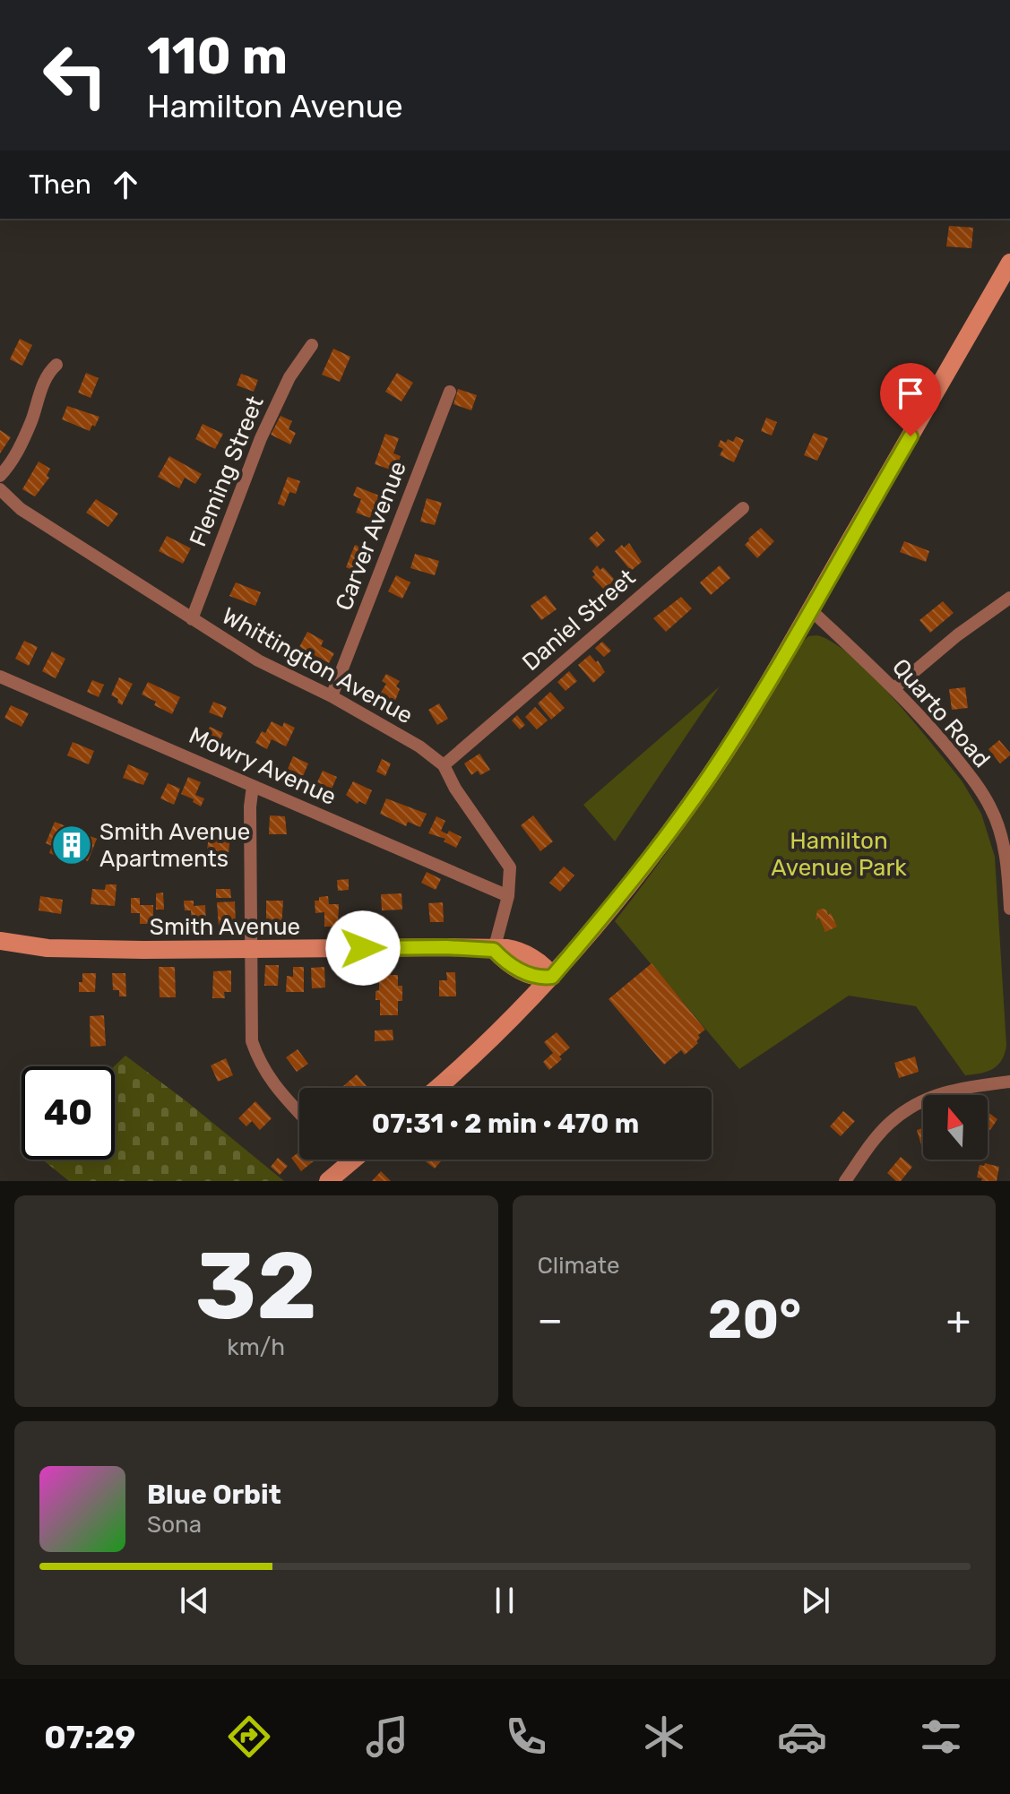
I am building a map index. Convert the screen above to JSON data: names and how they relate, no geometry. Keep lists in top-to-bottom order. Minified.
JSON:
{"streets":{"main road":["Smith Avenue"],"street":["Fleming Street","Carver Avenue","Daniel Street","Whittington Avenue","Quarto Road","Mowry Avenue"]},"crossings":[["Fleming Street","Whittington Avenue"],["Carver Avenue","Whittington Avenue"],["Daniel Street","Whittington Avenue"],["Whittington Avenue","Mowry Avenue"],["Whittington Avenue","Smith Avenue"]],"parks":["Hamilton Avenue Park"],"places":{"building":["Smith Avenue Apartments"]},"north":"top","page":{"turn":["110 m","Hamilton Avenue"],"then":"Then","limit":"40","trip":"07:31 · 2 min · 470 m","tile":[["32","km/h"],"Climate"],"heat":["−","20°","+"],"song":["Blue Orbit","Sona"],"tabs":"07:29"}}
